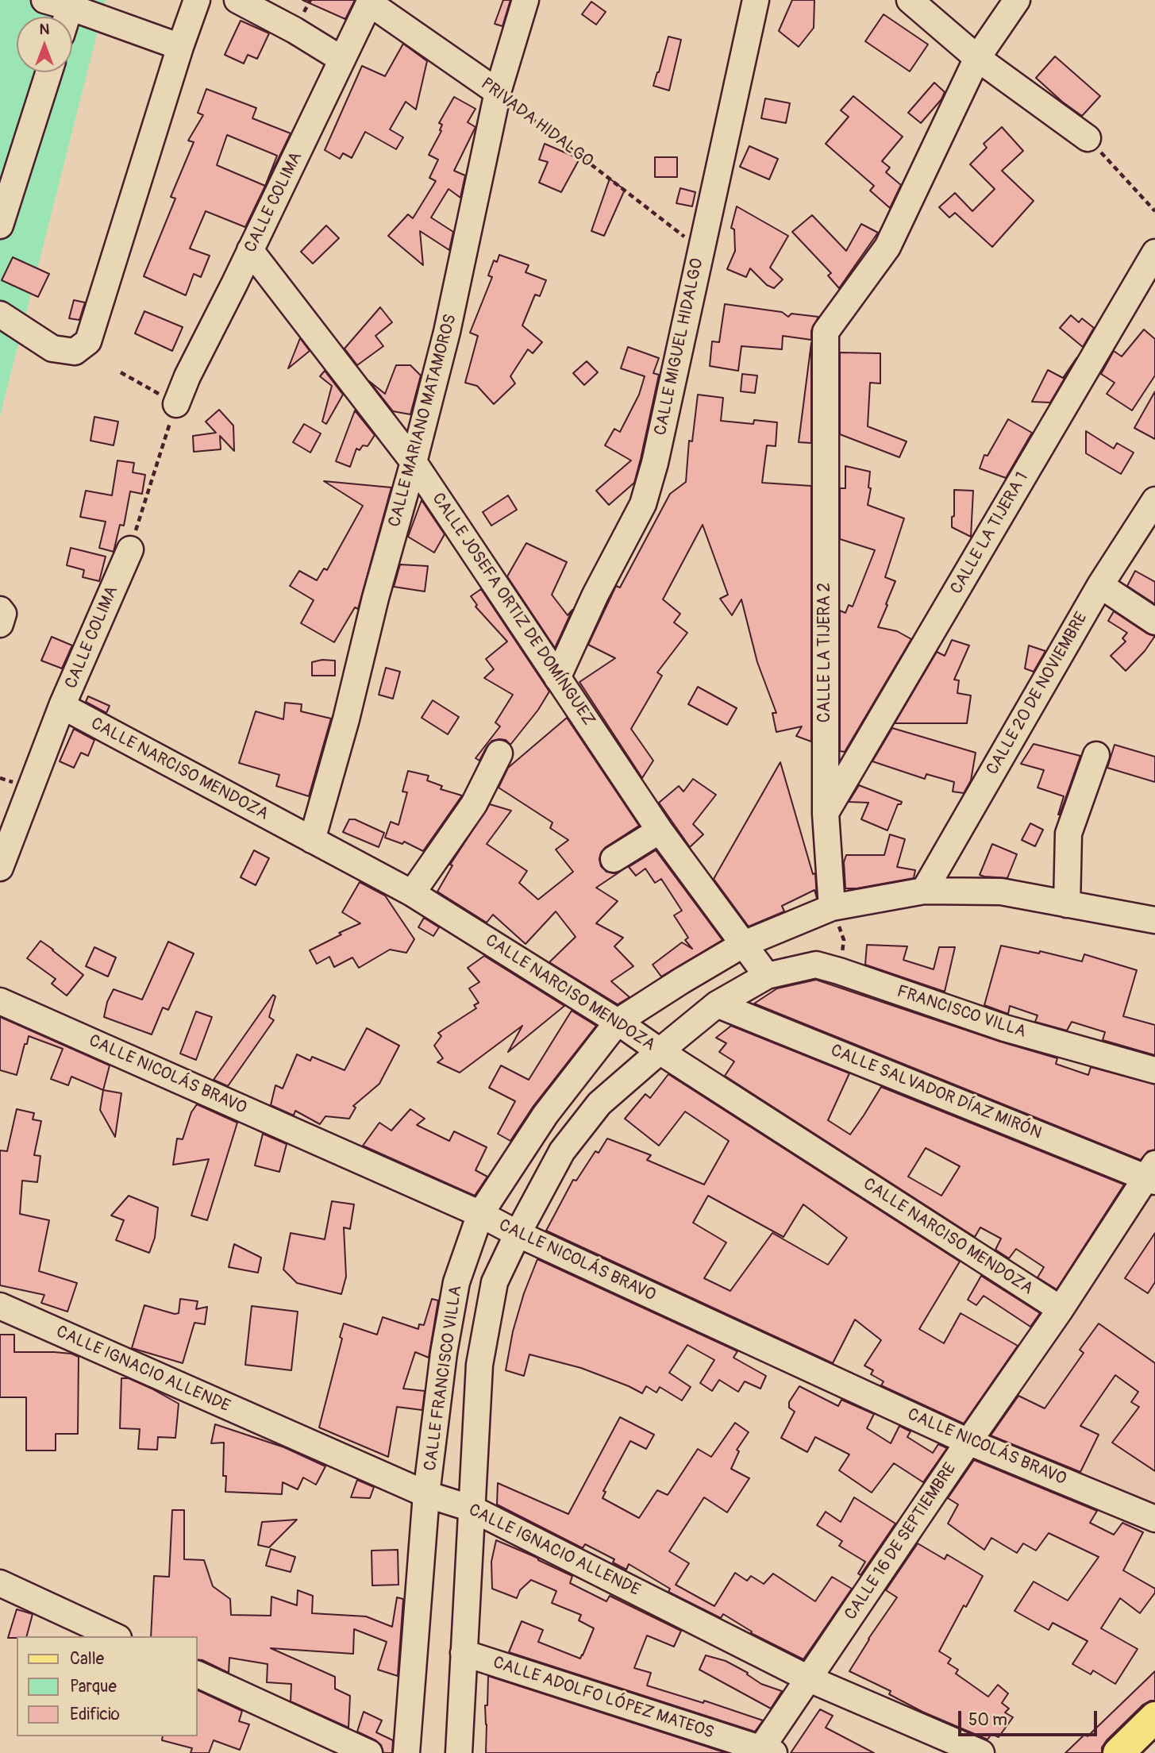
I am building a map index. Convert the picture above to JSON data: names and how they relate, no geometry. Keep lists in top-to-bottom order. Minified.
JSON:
{"streets":{"street":["PRIVADA HIDALGO","CALLE COLIMA","CALLE MIGUEL HIDALGO","CALLE MARIANO MATAMOROS","CALLE LA TIJERA 1","CALLE JOSEFA ORTIZ DE DOMÍNGUEZ","CALLE LA TIJERA 2","CALLE 20 DE NOVIEMBRE","CALLE NARCISO MENDOZA","FRANCISCO VILLA","CALLE NICOLÁS BRAVO","CALLE SALVADOR DÍAZ MIRÓN","CALLE IGNACIO ALLENDE","CALLE FRANCISCO VILLA","CALLE 16 DE SEPTIEMBRE","CALLE ADOLFO LÓPEZ MATEOS"]},"crossings":[["PRIVADA HIDALGO","CALLE COLIMA"],["PRIVADA HIDALGO","CALLE MIGUEL HIDALGO"],["PRIVADA HIDALGO","CALLE MARIANO MATAMOROS"],["CALLE COLIMA","CALLE JOSEFA ORTIZ DE DOMÍNGUEZ"],["CALLE COLIMA","CALLE NARCISO MENDOZA"],["CALLE MIGUEL HIDALGO","CALLE JOSEFA ORTIZ DE DOMÍNGUEZ"],["CALLE MARIANO MATAMOROS","CALLE JOSEFA ORTIZ DE DOMÍNGUEZ"],["CALLE MARIANO MATAMOROS","CALLE NARCISO MENDOZA"],["CALLE LA TIJERA 1","CALLE LA TIJERA 2"],["CALLE JOSEFA ORTIZ DE DOMÍNGUEZ","FRANCISCO VILLA"],["CALLE JOSEFA ORTIZ DE DOMÍNGUEZ","CALLE FRANCISCO VILLA"],["CALLE LA TIJERA 2","CALLE FRANCISCO VILLA"],["CALLE 20 DE NOVIEMBRE","CALLE FRANCISCO VILLA"],["CALLE NARCISO MENDOZA","CALLE FRANCISCO VILLA"],["CALLE NARCISO MENDOZA","CALLE 16 DE SEPTIEMBRE"],["FRANCISCO VILLA","CALLE FRANCISCO VILLA"],["CALLE NICOLÁS BRAVO","CALLE FRANCISCO VILLA"],["CALLE NICOLÁS BRAVO","CALLE 16 DE SEPTIEMBRE"],["CALLE SALVADOR DÍAZ MIRÓN","CALLE FRANCISCO VILLA"],["CALLE SALVADOR DÍAZ MIRÓN","CALLE 16 DE SEPTIEMBRE"],["CALLE IGNACIO ALLENDE","CALLE FRANCISCO VILLA"],["CALLE IGNACIO ALLENDE","CALLE 16 DE SEPTIEMBRE"],["CALLE FRANCISCO VILLA","CALLE ADOLFO LÓPEZ MATEOS"],["CALLE 16 DE SEPTIEMBRE","CALLE ADOLFO LÓPEZ MATEOS"]],"legend":["Calle","Parque","Edificio"],"scale_bar":"50 m","north":"top"}
